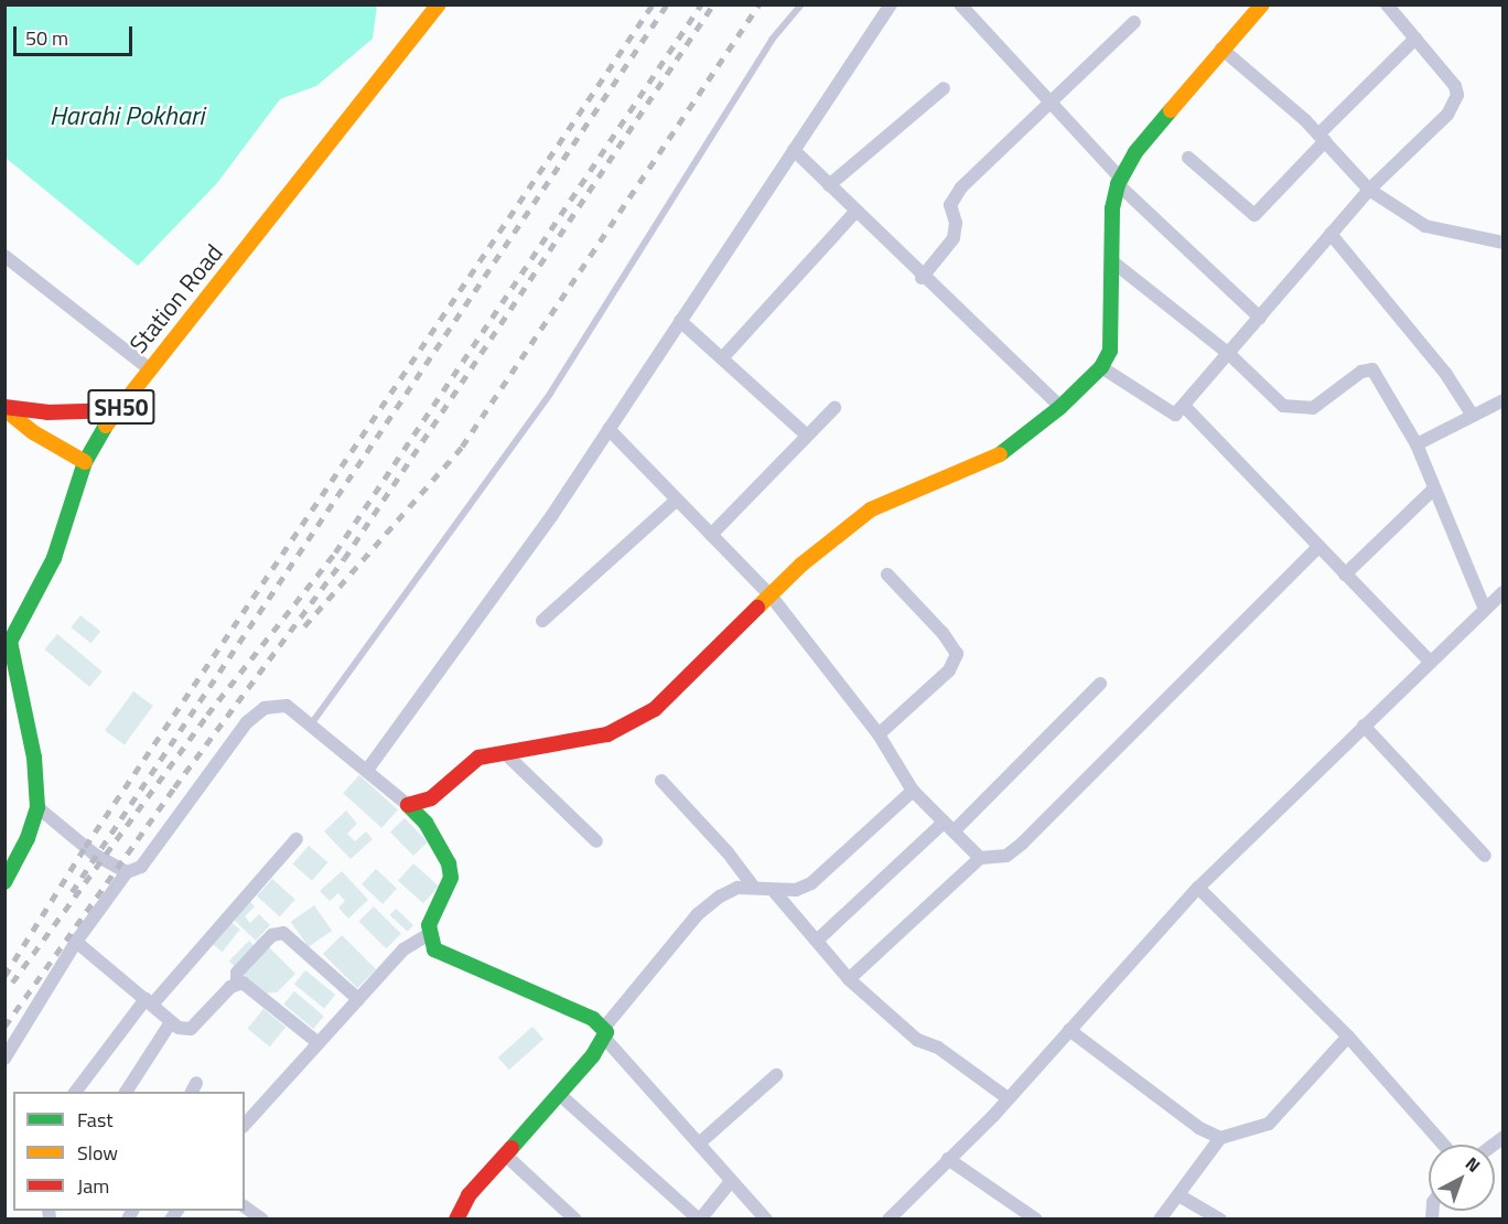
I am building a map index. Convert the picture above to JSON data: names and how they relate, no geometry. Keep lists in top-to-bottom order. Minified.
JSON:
{"streets":{"main road":["Station Road","SH50"]},"water":["Harahi Pokhari"],"legend":["Fast","Slow","Jam"],"scale_bar":"50 m","north":"top right"}
